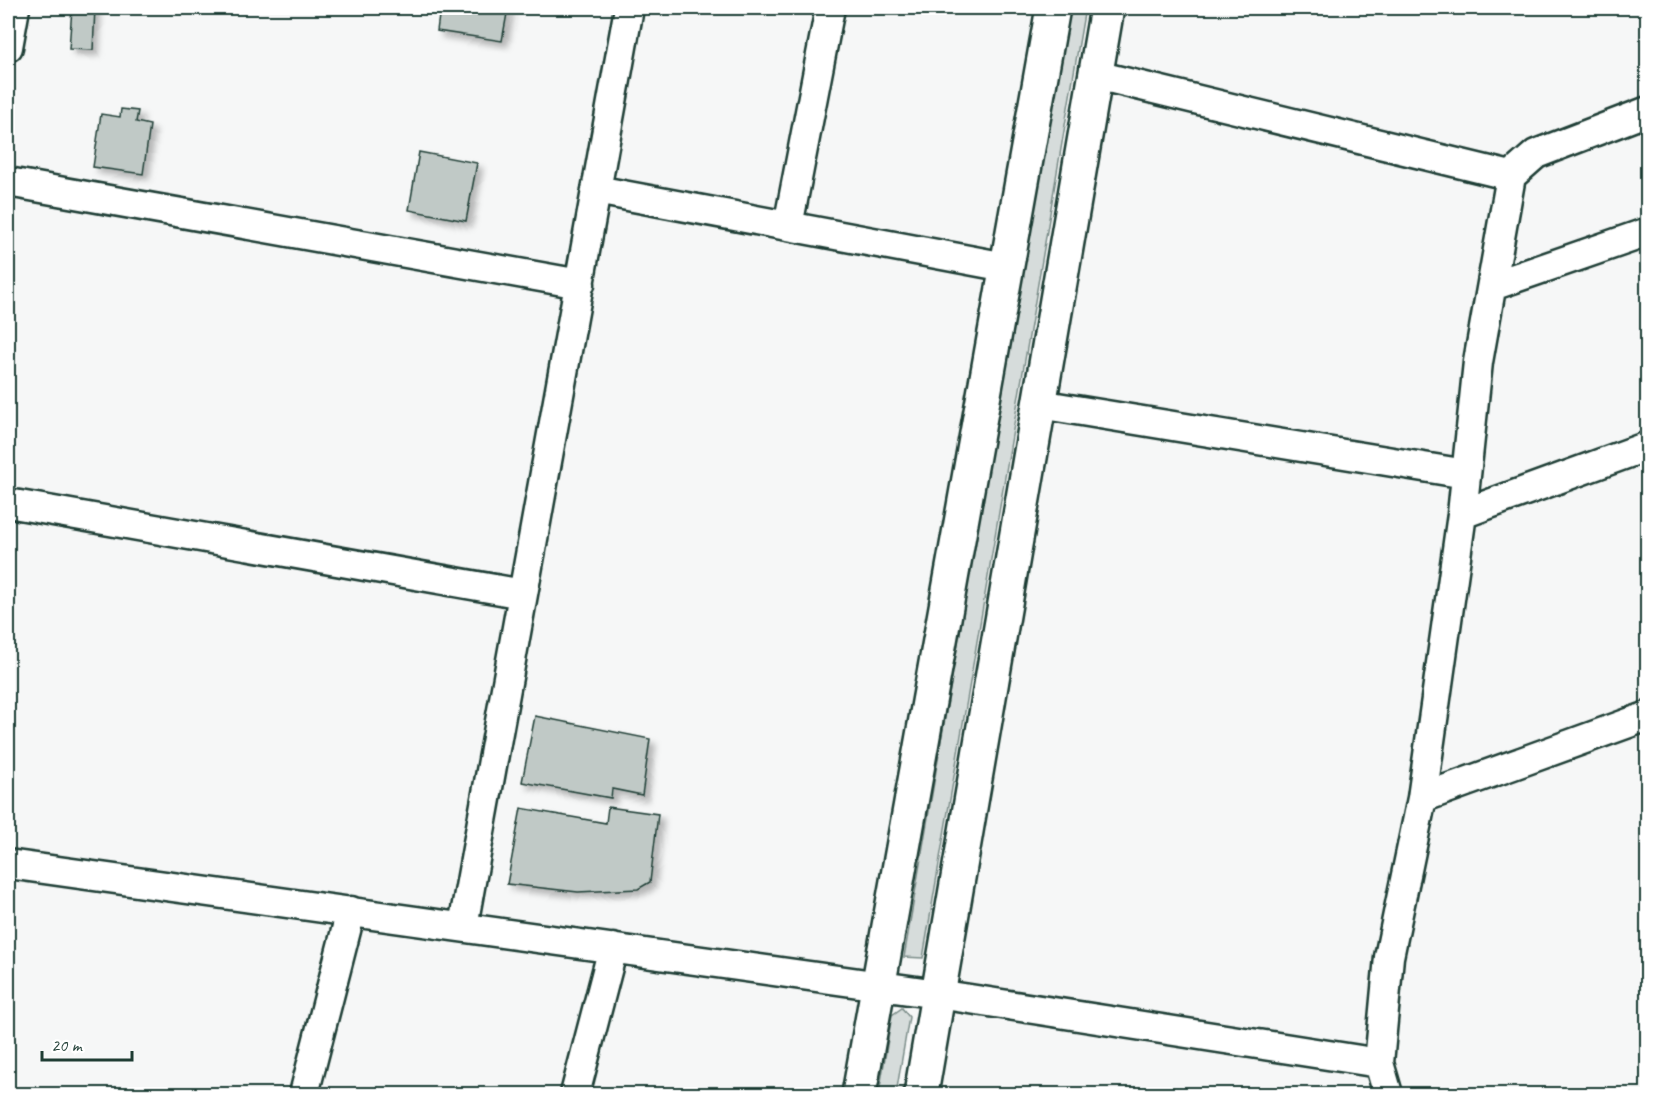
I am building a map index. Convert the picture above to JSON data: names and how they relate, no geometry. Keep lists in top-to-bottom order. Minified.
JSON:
{"scale_bar":"20 m"}
